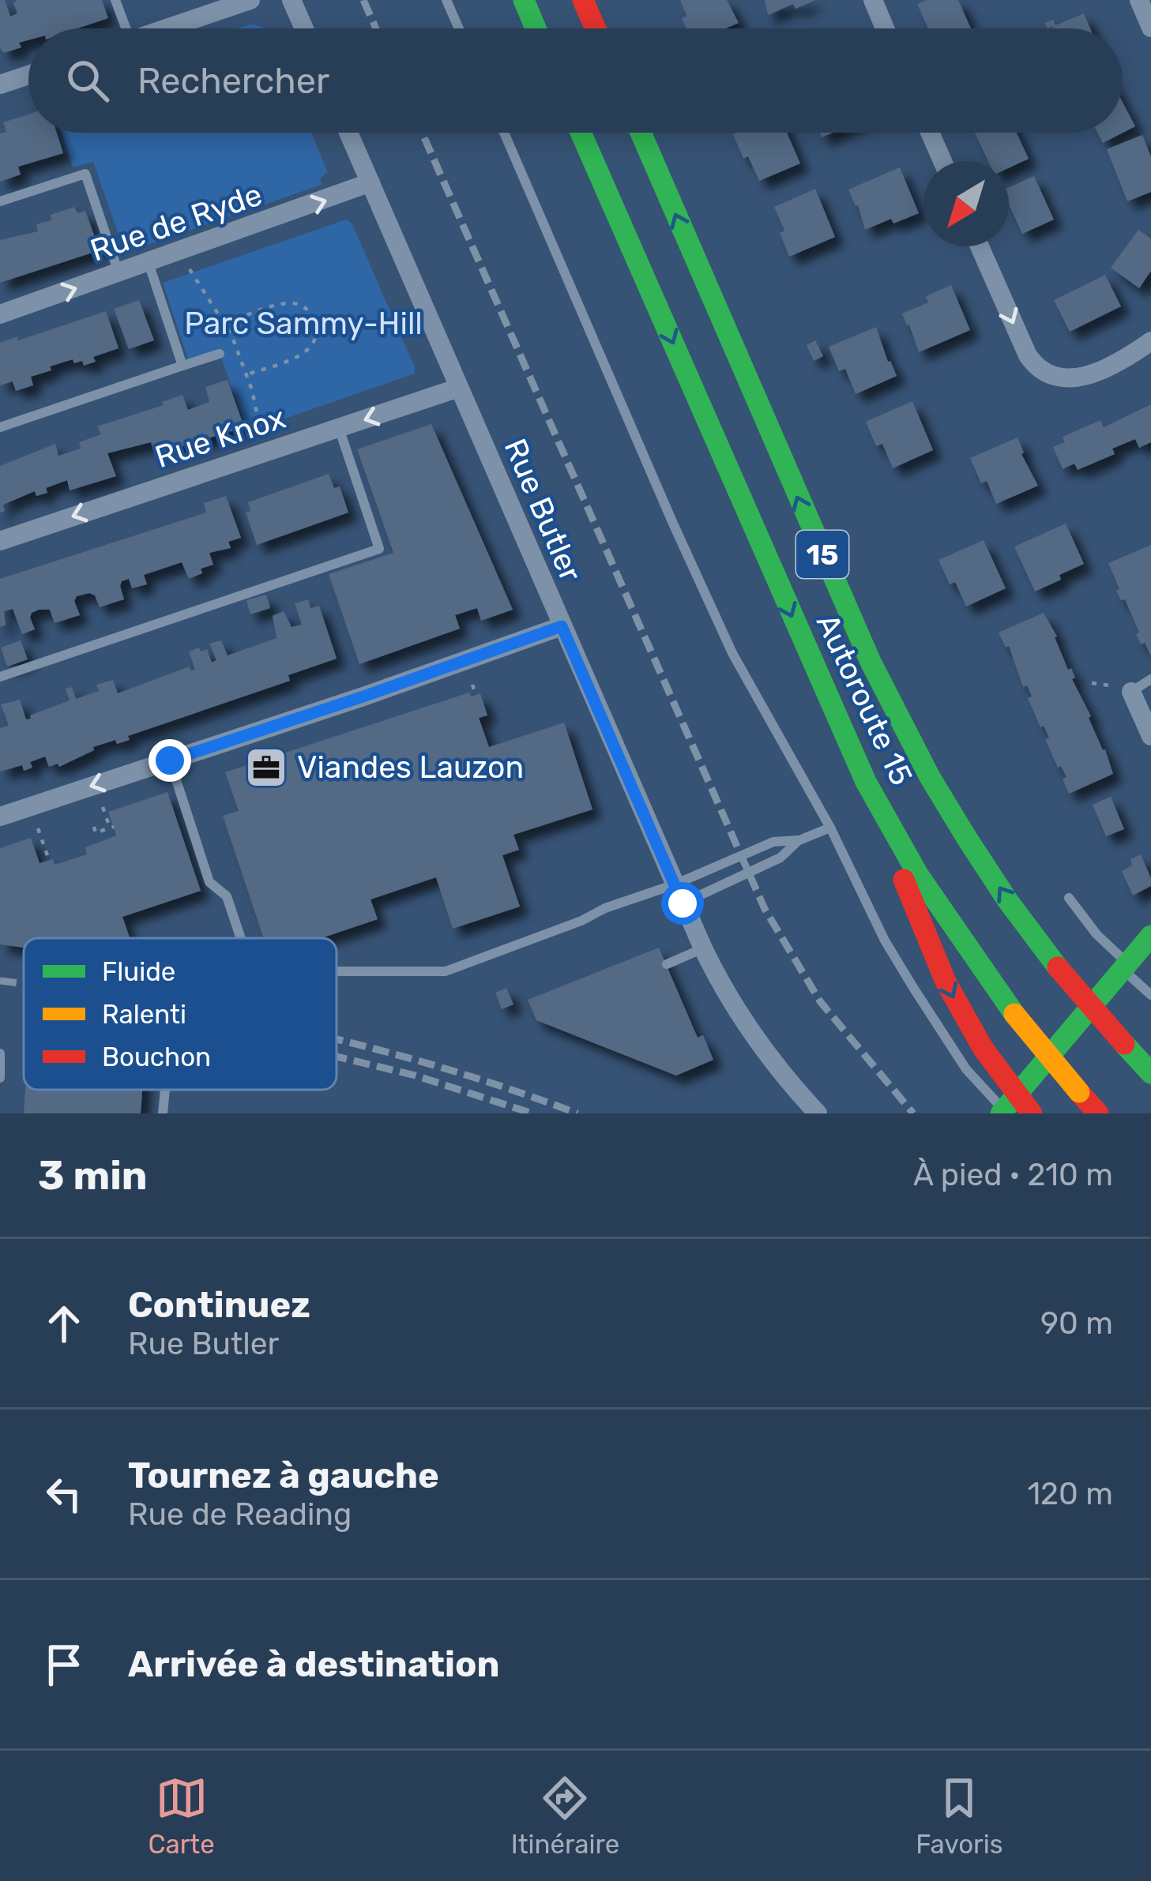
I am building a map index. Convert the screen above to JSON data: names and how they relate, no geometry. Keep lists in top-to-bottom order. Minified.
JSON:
{"streets":{"main road":["15","Autoroute 15"],"street":["Rue de Ryde","Rue Knox","Rue Butler"]},"crossings":[["Rue de Ryde","Rue Butler"],["Rue Knox","Rue Butler"]],"one_way":["Rue de Ryde","Rue Knox"],"parks":["Parc Sammy-Hill"],"places":{"office":["Viandes Lauzon"]},"legend":["Fluide","Ralenti","Bouchon"],"north":"bottom left","page":{"search":"Rechercher","heading":["3 min","À pied · 210 m"],"list":[["Continuez","Rue Butler","90 m"],["Tournez à gauche","Rue de Reading","120 m"],"Arrivée à destination"],"nav":["Carte","Itinéraire","Favoris"]}}
